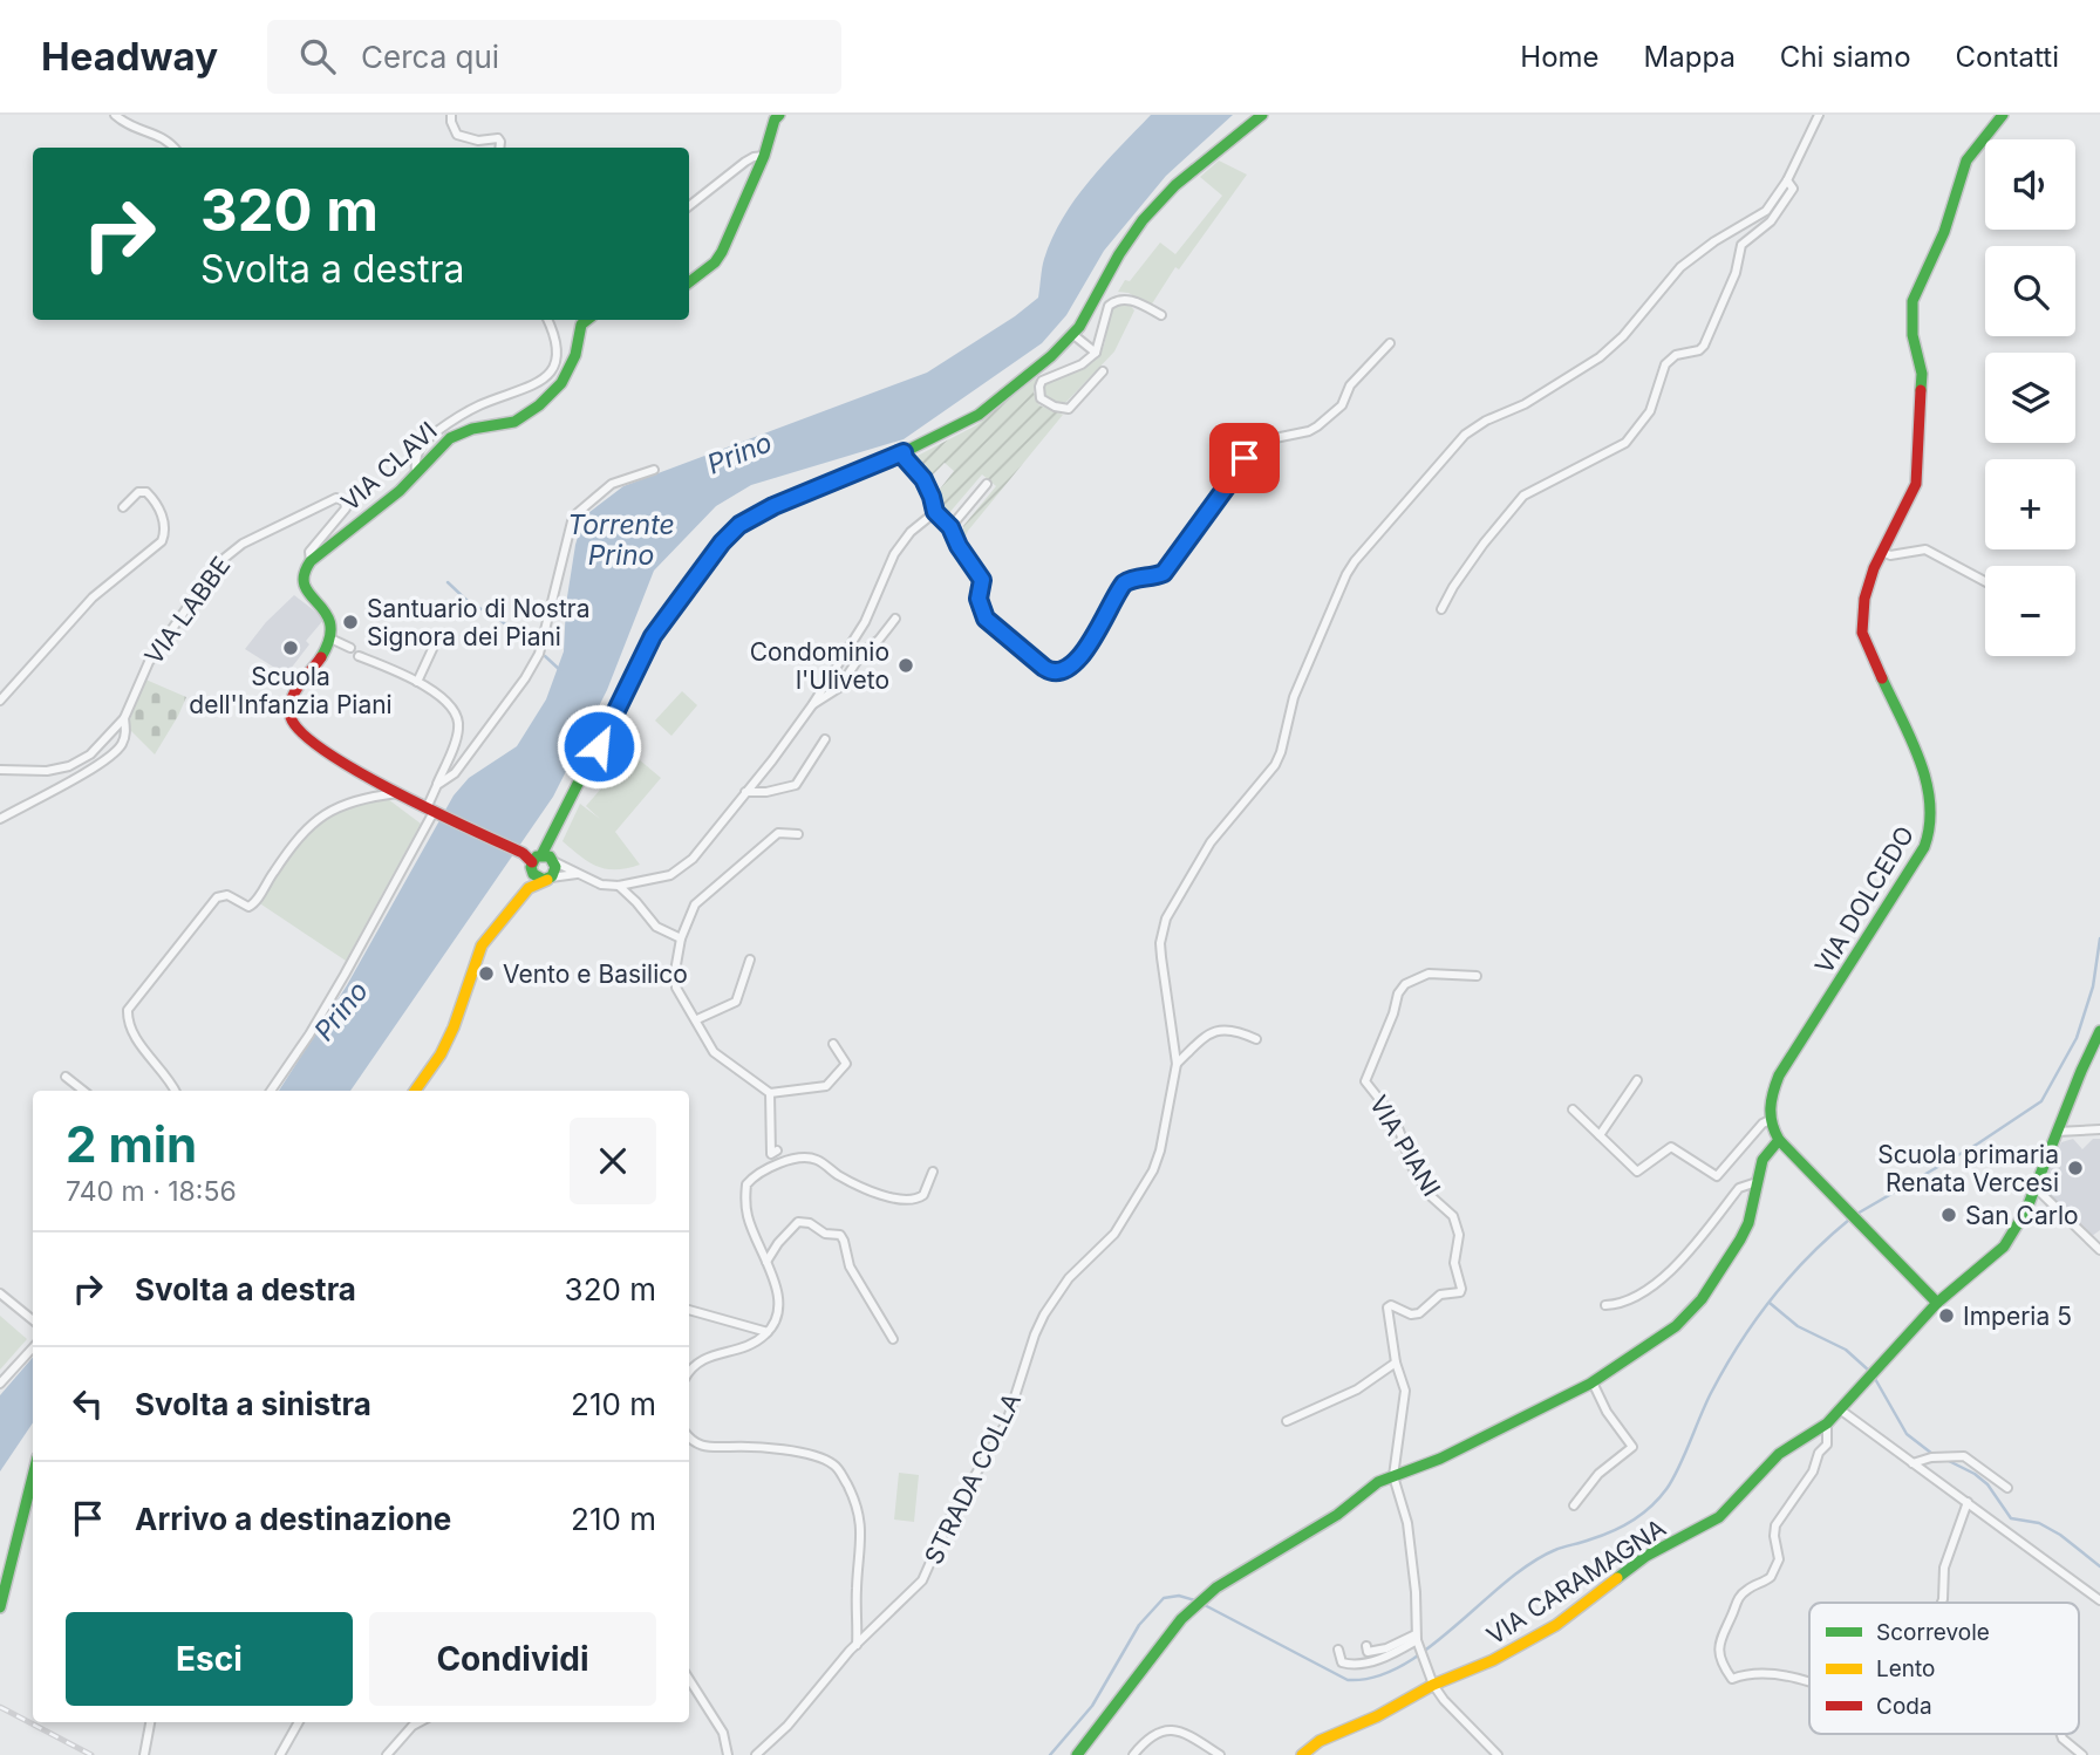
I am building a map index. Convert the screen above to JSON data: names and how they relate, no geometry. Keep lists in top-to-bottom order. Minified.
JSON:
{"streets":{"main road":["VIA CLAVI","VIA DOLCEDO","VIA CARAMAGNA"],"street":["VIA LABBE","VIA PIANI","STRADA COLLA"]},"crossings":[["VIA CLAVI","VIA LABBE"],["VIA PIANI","VIA CARAMAGNA"]],"water":["Prino","Torrente Prino"],"places":["Santuario di Nostra Signora dei Piani","Scuola dell'Infanzia Piani","Condominio l'Uliveto","Vento e Basilico","Scuola primaria Renata Vercesi","San Carlo","Imperia 5"],"legend":["Scorrevole","Lento","Coda"],"page":{"header":"Headway","search":"Cerca qui","nav":["Home","Mappa","Chi siamo","Contatti"],"map_buttons":["+","−"],"turn":["320 m","Svolta a destra"],"heading":["2 min","740 m · 18:56"],"list":[{"name":"Svolta a destra","value":"320 m"},{"name":"Svolta a sinistra","value":"210 m"},{"name":"Arrivo a destinazione","value":"210 m"}],"buttons":["Esci","Condividi"]}}
